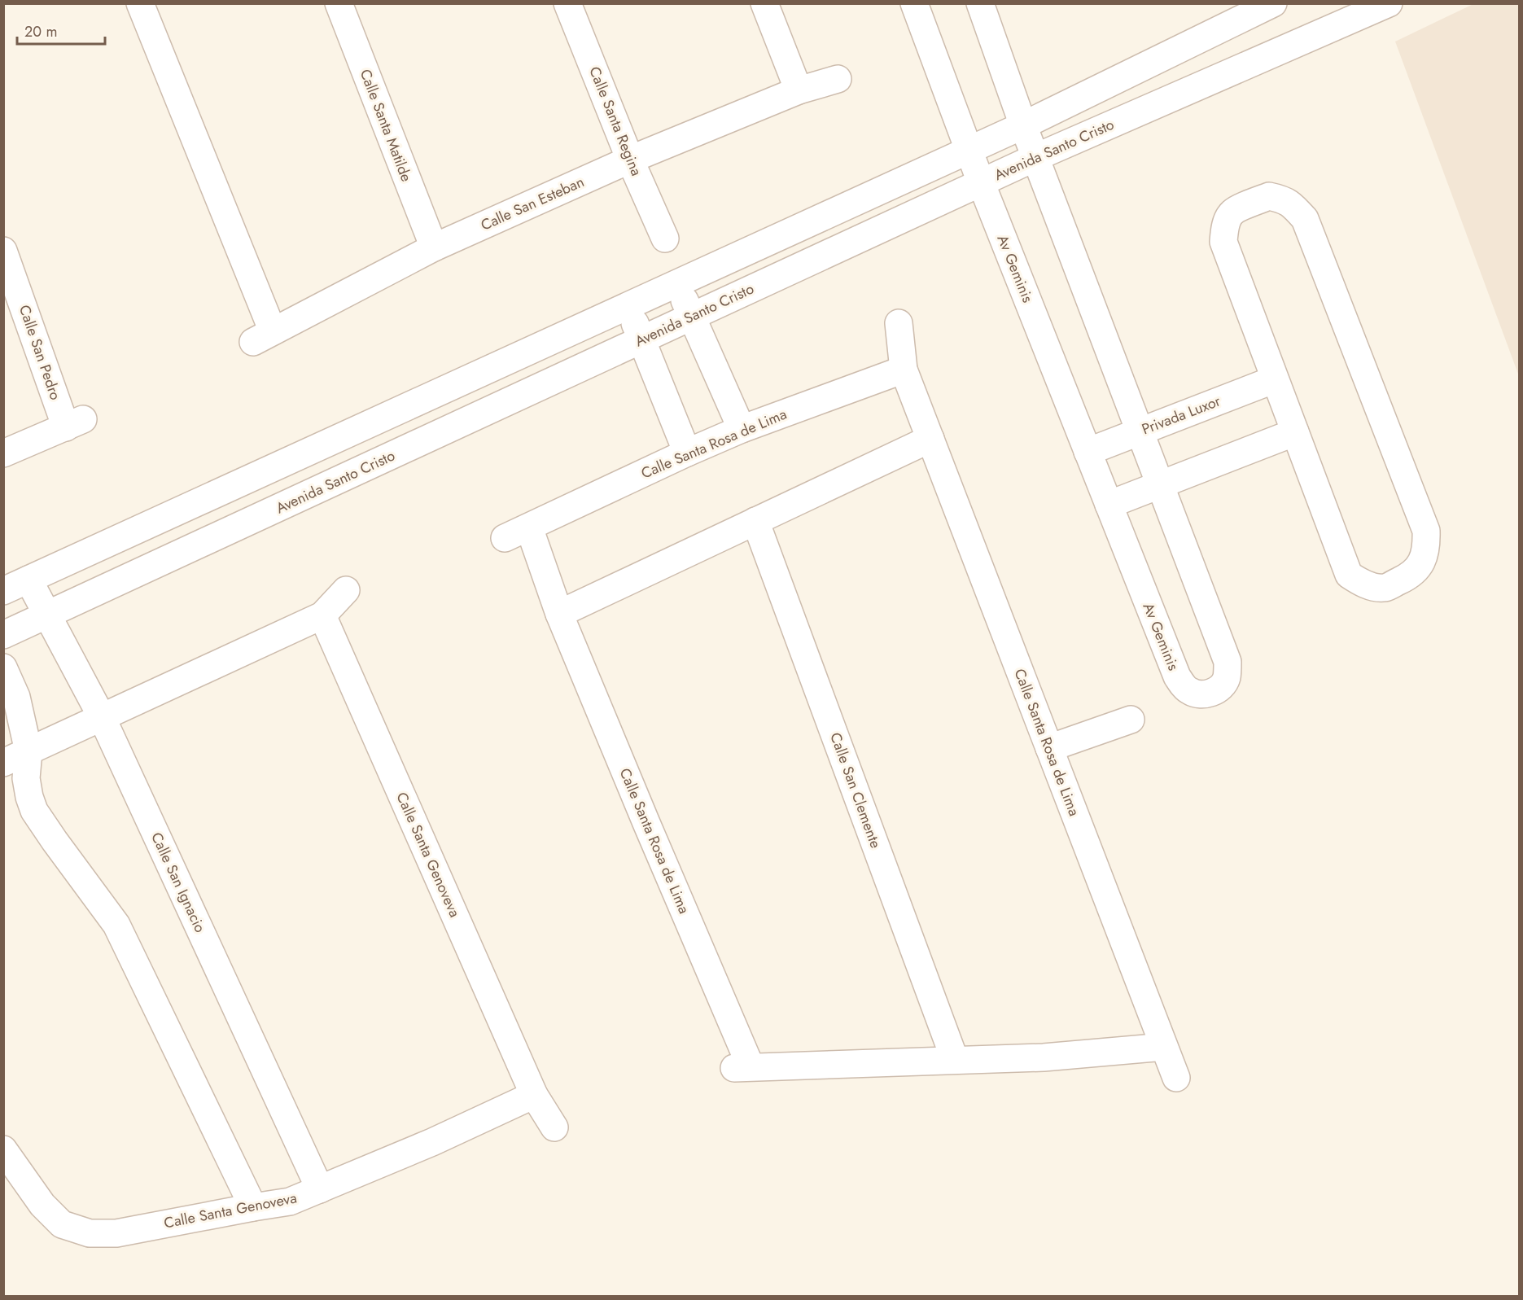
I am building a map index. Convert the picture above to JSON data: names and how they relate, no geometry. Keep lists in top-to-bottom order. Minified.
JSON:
{"streets":{"street":["Calle Santa Regina","Calle Santa Matilde","Avenida Santo Cristo","Calle San Esteban","Av Geminis","Calle San Pedro","Privada Luxor","Calle Santa Rosa de Lima","Calle San Clemente","Calle Santa Genoveva","Calle San Ignacio"]},"crossings":[["Calle Santa Regina","Calle San Esteban"],["Calle Santa Matilde","Calle San Esteban"],["Avenida Santo Cristo","Av Geminis"],["Avenida Santo Cristo","Calle San Ignacio"],["Av Geminis","Privada Luxor"],["Calle Santa Rosa de Lima","Calle San Clemente"],["Calle Santa Genoveva","Calle San Ignacio"]],"scale_bar":"20 m"}
